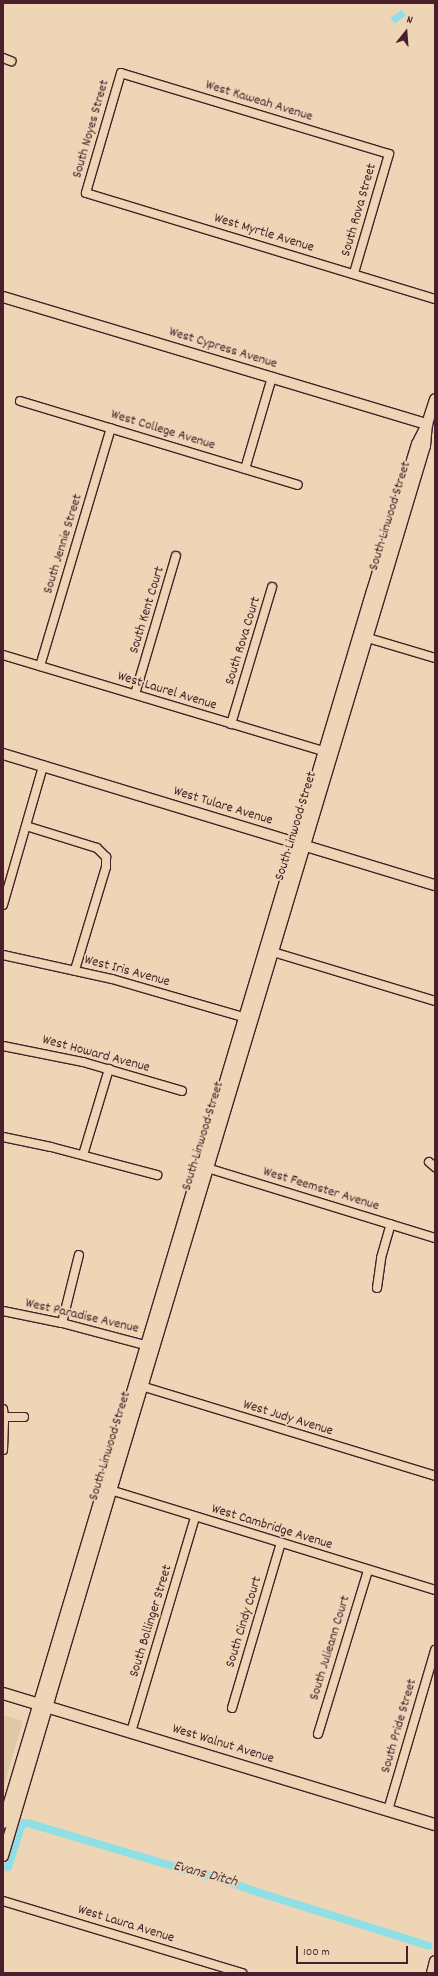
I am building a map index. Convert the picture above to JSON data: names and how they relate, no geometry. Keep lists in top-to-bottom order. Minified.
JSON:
{"streets":{"main road":["West Walnut Avenue"],"street":["West Kaweah Avenue","South Noyes Street","South Rova Street","West Myrtle Avenue","West Cypress Avenue","West College Avenue","South Linwood Street","South Jennie Street","South Kent Court","South Rova Court","West Laurel Avenue","West Tulare Avenue","West Iris Avenue","West Howard Avenue","West Feemster Avenue","West Paradise Avenue","West Judy Avenue","West Cambridge Avenue","South Bollinger Street","South Cindy Court","South Julieann Court","South Pride Street","West Laura Avenue"]},"crossings":[["West Kaweah Avenue","South Noyes Street"],["West Kaweah Avenue","South Rova Street"],["South Noyes Street","West Myrtle Avenue"],["South Rova Street","West Myrtle Avenue"],["West Cypress Avenue","South Linwood Street"],["West College Avenue","South Jennie Street"],["South Linwood Street","West Laurel Avenue"],["South Linwood Street","West Tulare Avenue"],["South Linwood Street","West Iris Avenue"],["South Linwood Street","West Feemster Avenue"],["South Linwood Street","West Paradise Avenue"],["South Linwood Street","West Judy Avenue"],["South Linwood Street","West Cambridge Avenue"],["South Linwood Street","West Walnut Avenue"],["South Jennie Street","West Laurel Avenue"],["South Kent Court","West Laurel Avenue"],["South Rova Court","West Laurel Avenue"],["West Cambridge Avenue","South Bollinger Street"],["West Cambridge Avenue","South Cindy Court"],["West Cambridge Avenue","South Julieann Court"],["South Bollinger Street","West Walnut Avenue"],["South Pride Street","West Walnut Avenue"]],"water":["Evans Ditch"],"scale_bar":"100 m","north":"top"}
